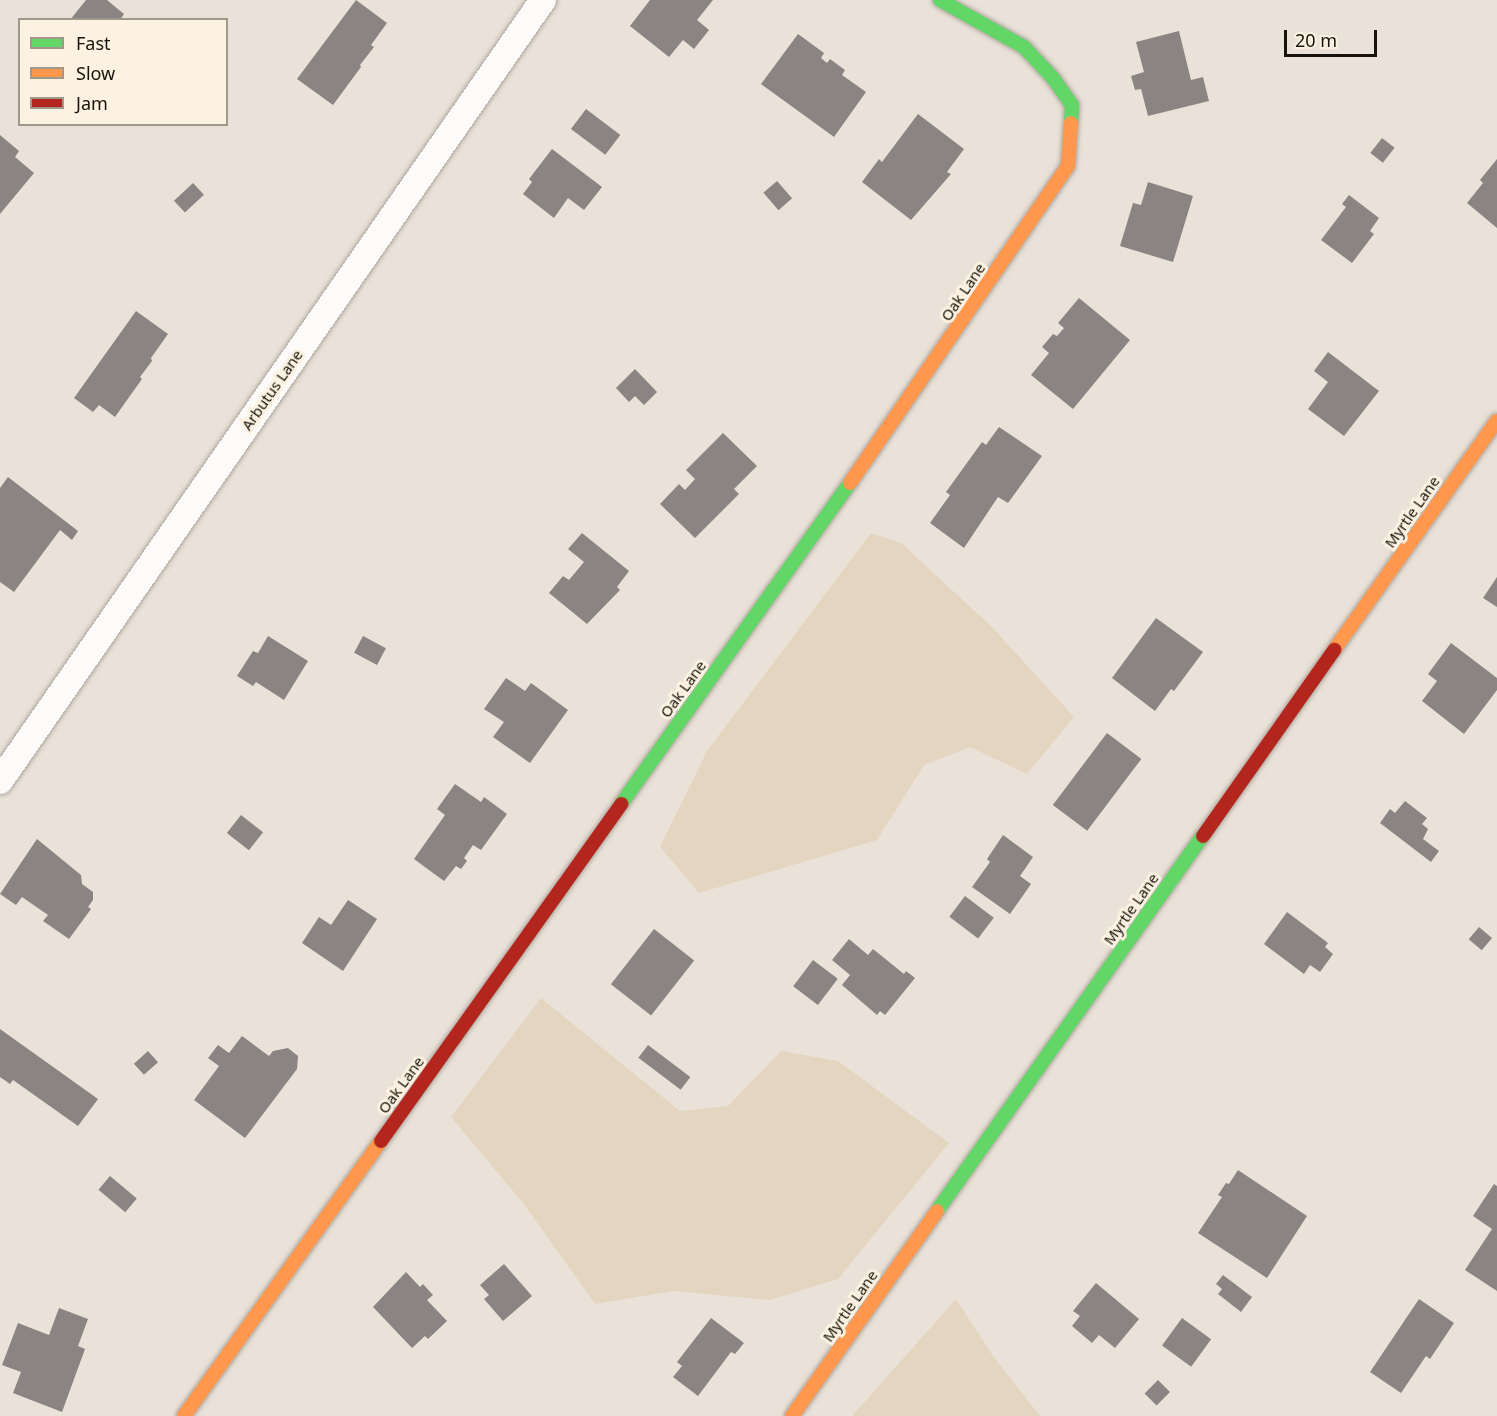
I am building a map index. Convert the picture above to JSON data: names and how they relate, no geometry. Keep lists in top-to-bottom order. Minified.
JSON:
{"streets":{"street":["Oak Lane","Arbutus Lane","Myrtle Lane"]},"legend":["Fast","Slow","Jam"],"scale_bar":"20 m"}
